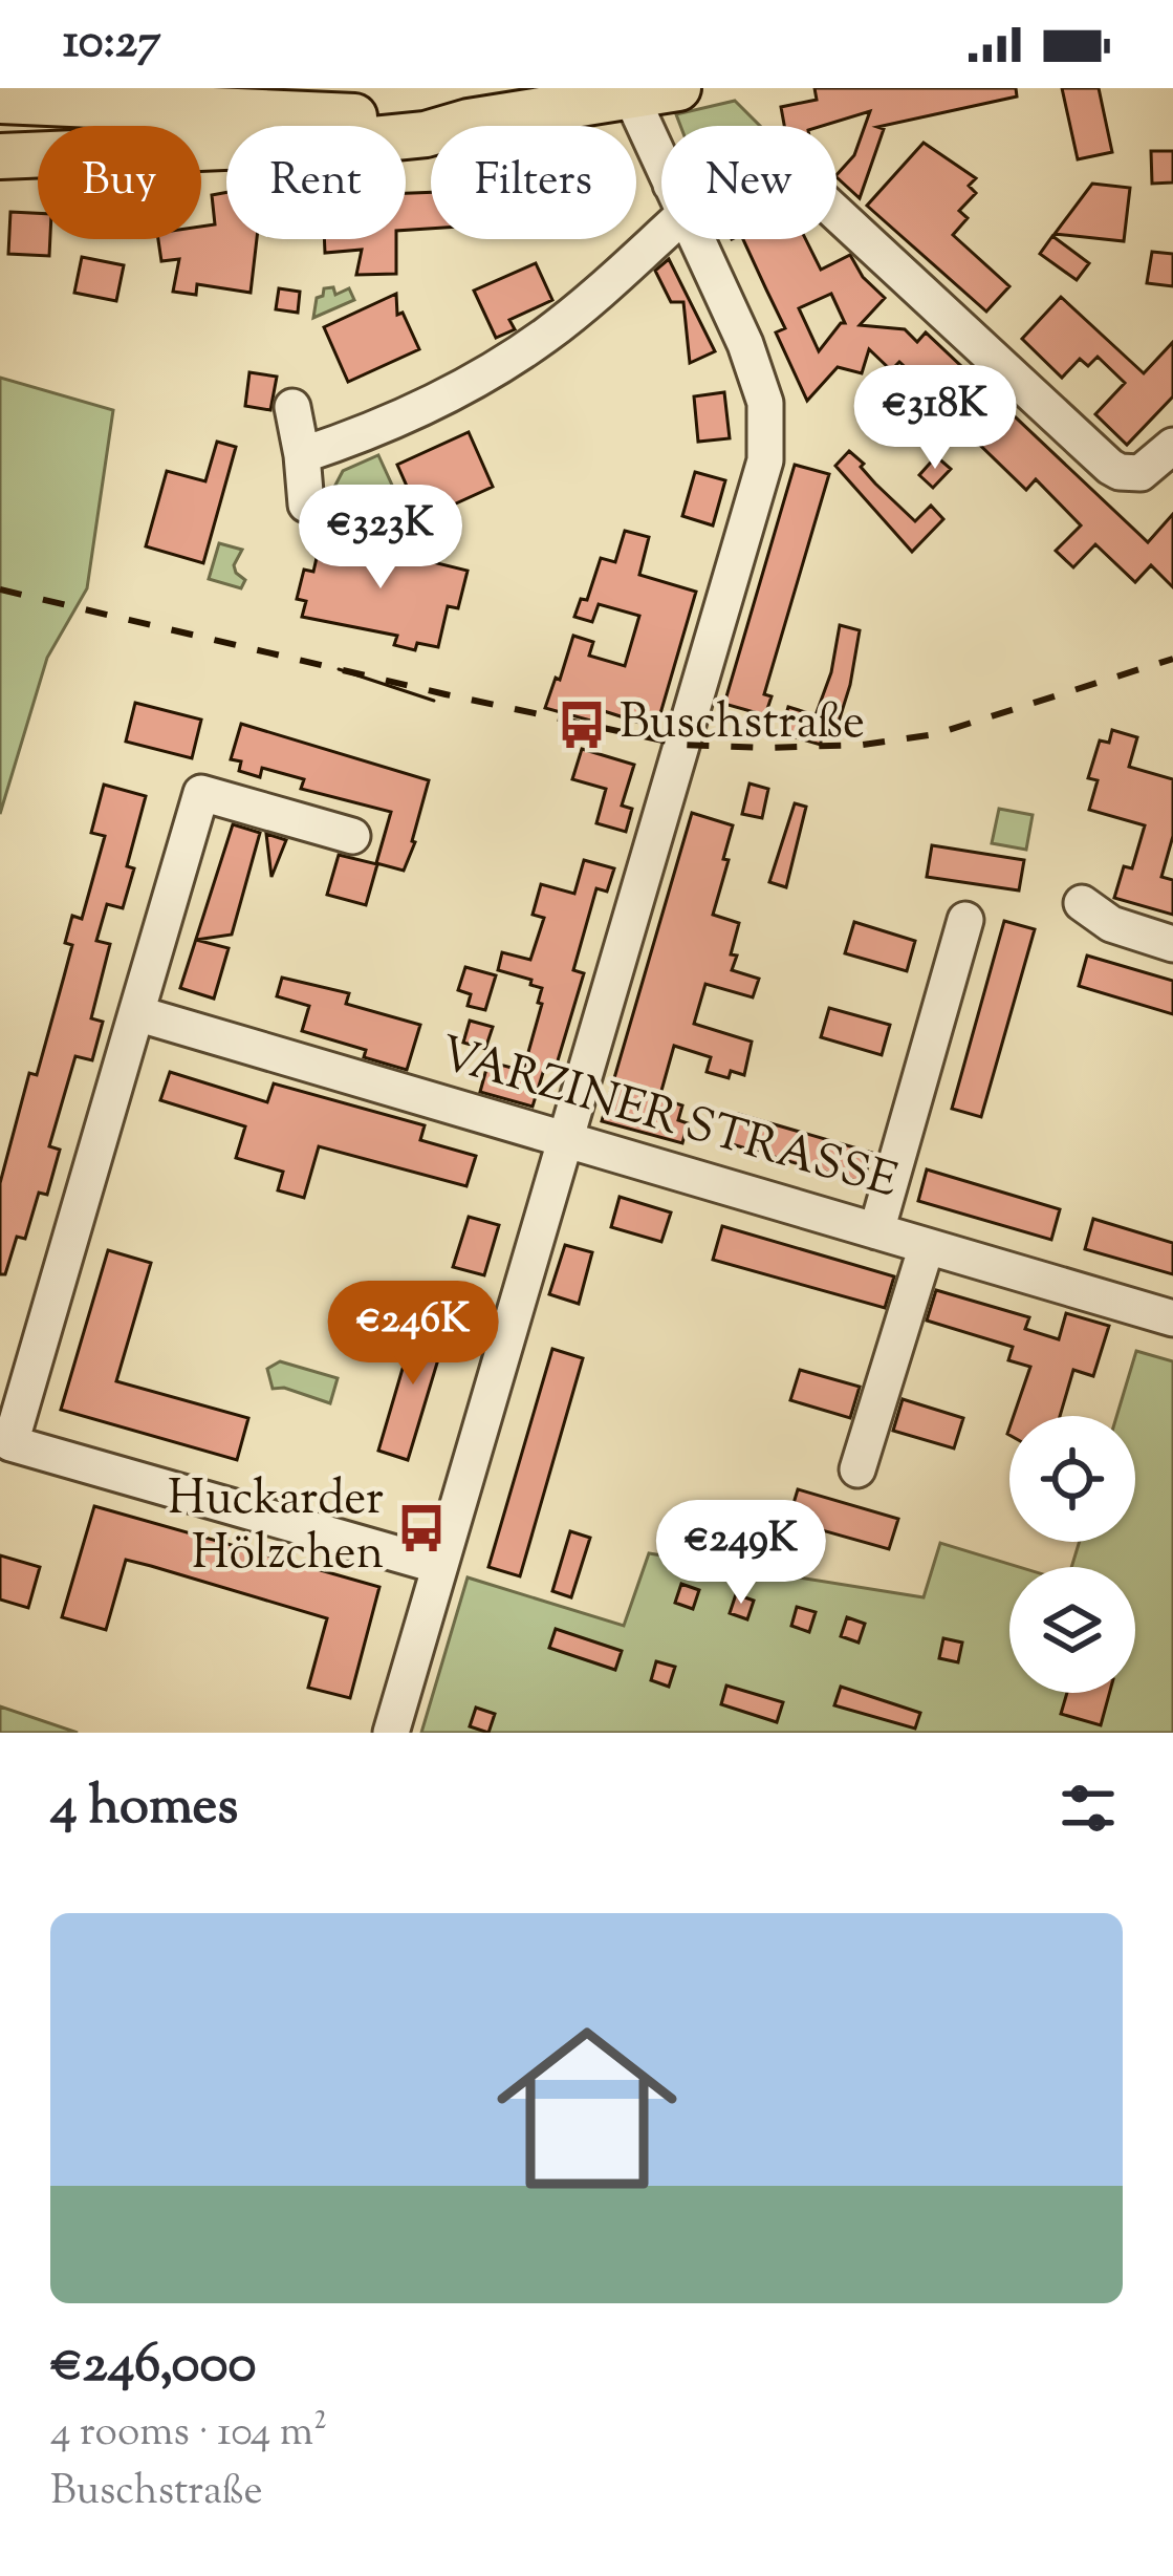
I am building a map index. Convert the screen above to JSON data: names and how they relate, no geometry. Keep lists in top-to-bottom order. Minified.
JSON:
{"streets":{"street":["VARZINER STRASSE"]},"places":{"bus stop":["Buschstraße","Huckarder Hölzchen"]},"page":{"status":"10:27","chip":["Buy","Rent","Filters","New"],"price":["€318K","€323K","€246K","€249K"],"heading":"4 homes","list":[{"name":"€246,000","note":"4 rooms · 104 m² · Buschstraße"}]}}
